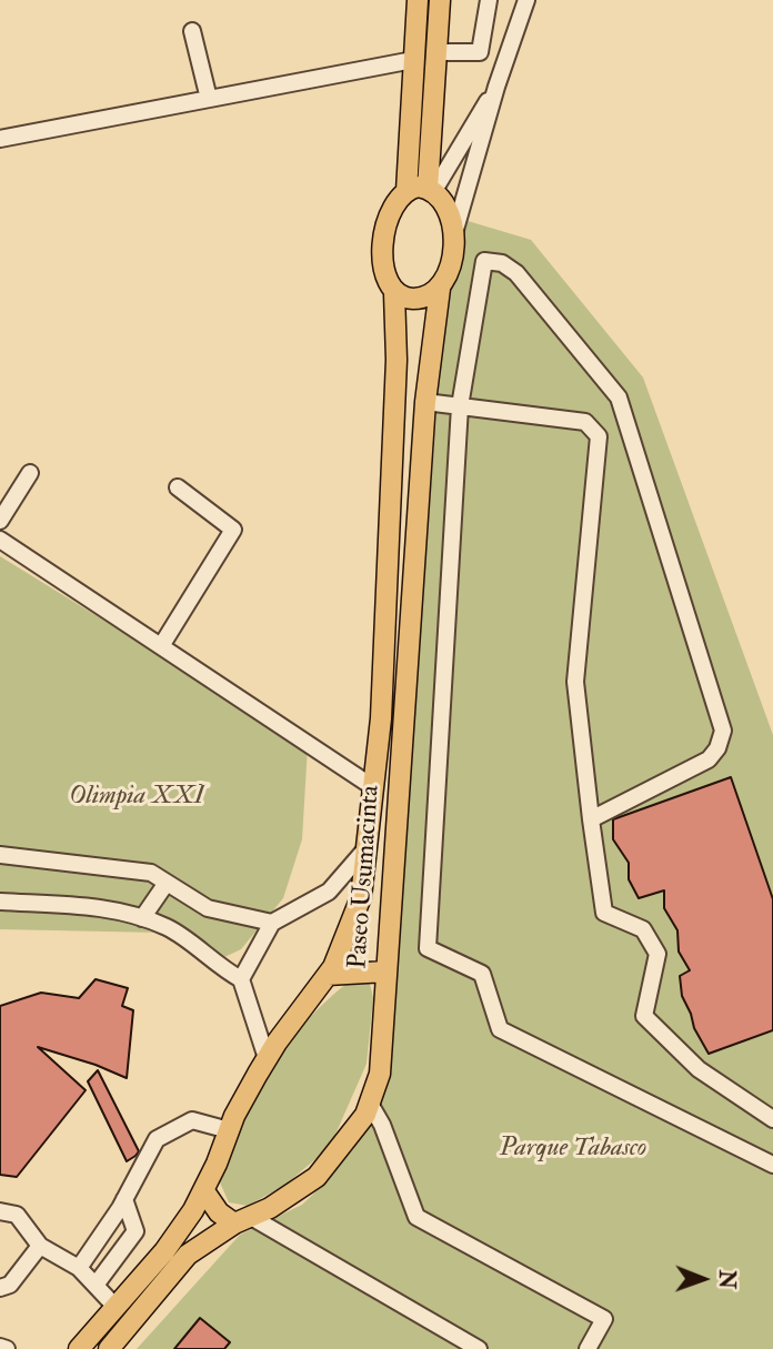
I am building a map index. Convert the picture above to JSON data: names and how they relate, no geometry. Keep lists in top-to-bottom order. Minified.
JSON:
{"streets":{"main road":["Paseo Usumacinta"]},"parks":["Olimpia XXI","Parque Tabasco"],"north":"right"}
